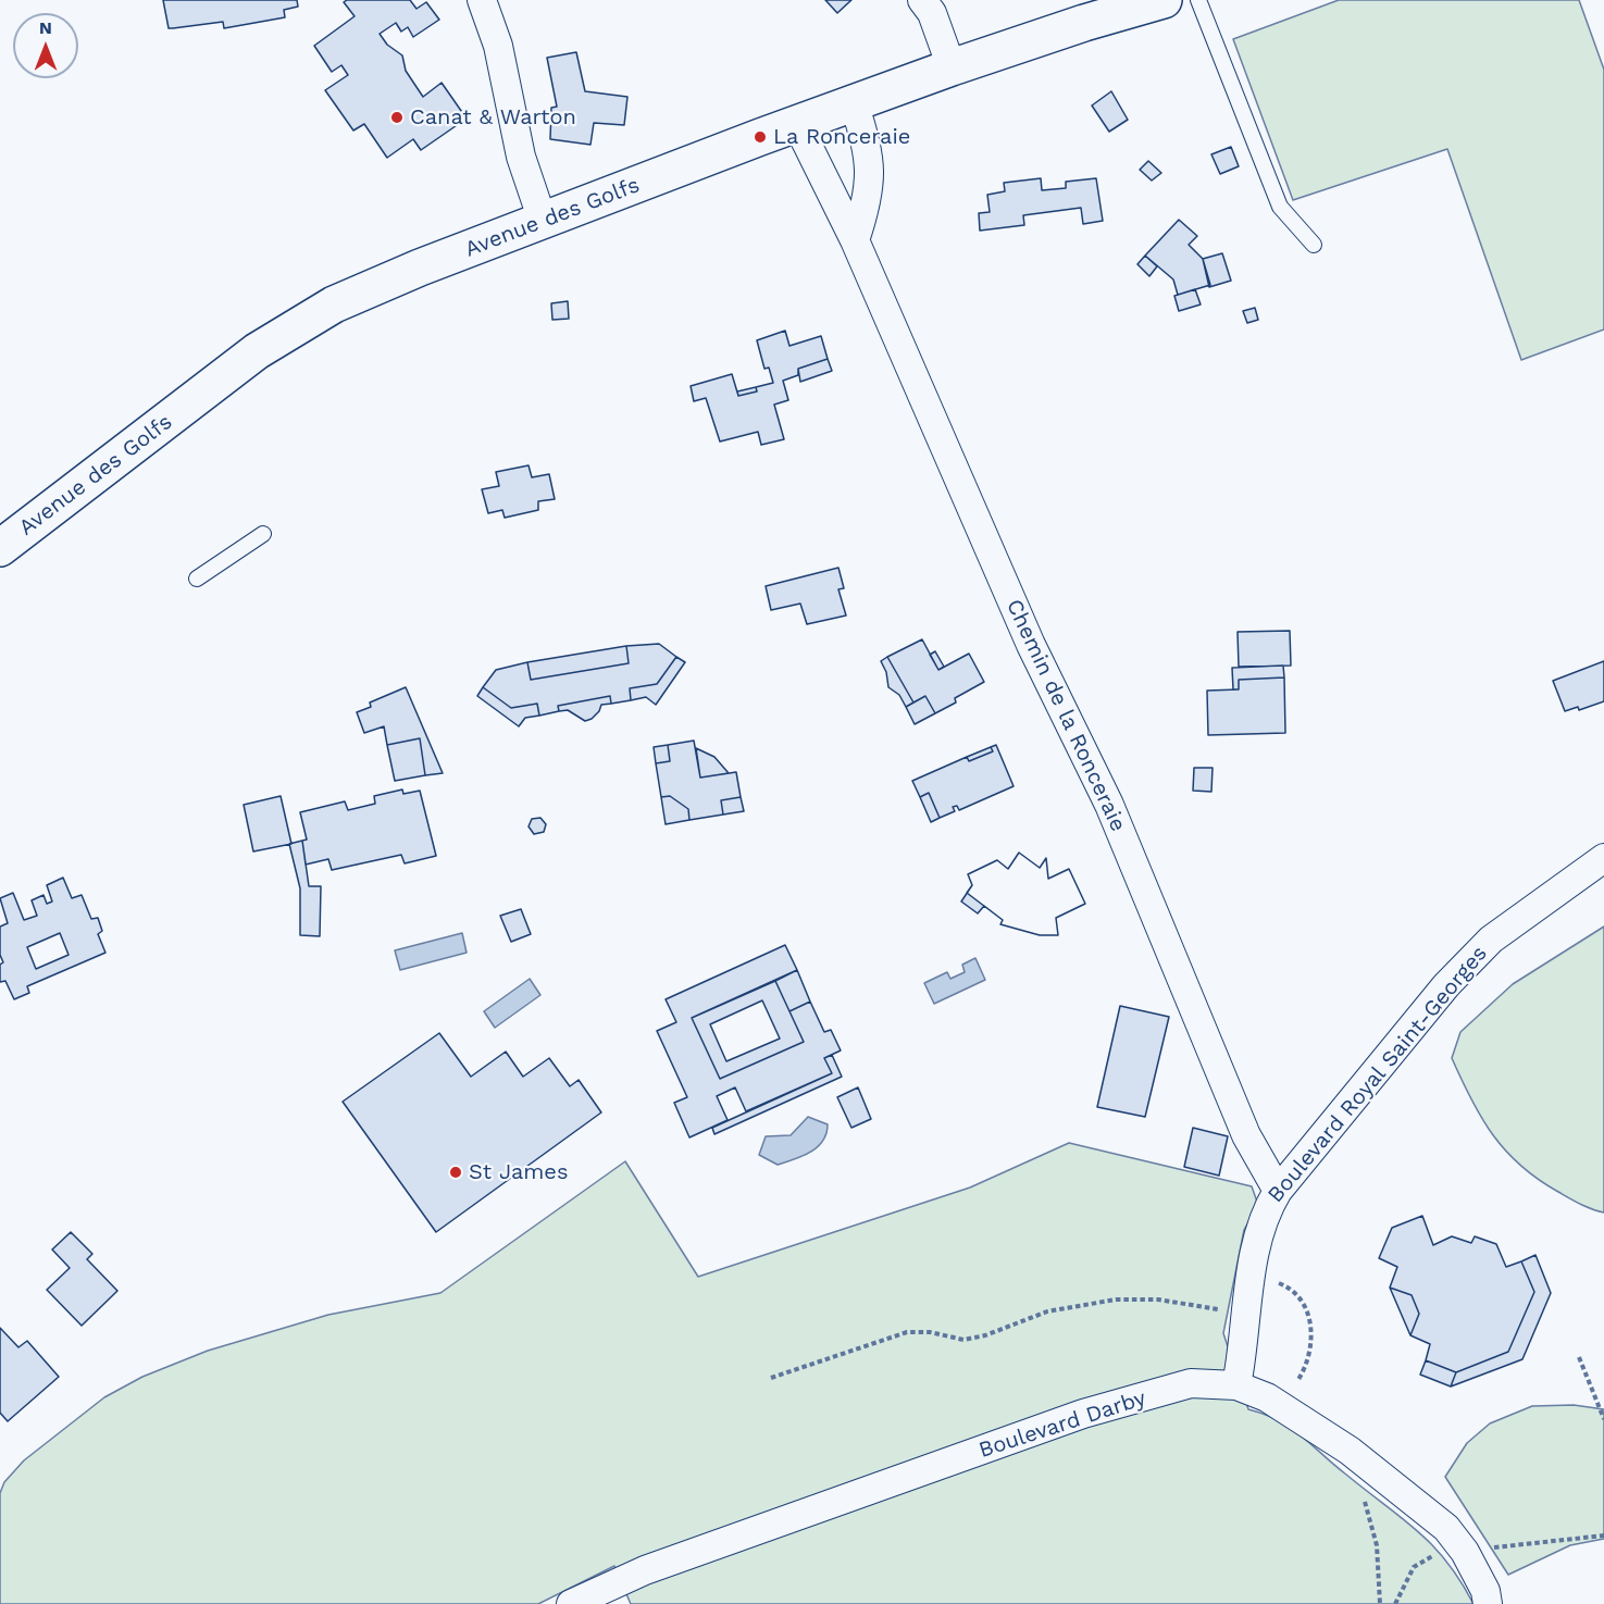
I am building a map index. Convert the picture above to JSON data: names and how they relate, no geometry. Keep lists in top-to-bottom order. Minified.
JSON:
{"streets":{"main road":["Avenue des Golfs"],"street":["Chemin de la Ronceraie","Boulevard Royal Saint-Georges","Boulevard Darby"]},"crossings":[["Avenue des Golfs","Chemin de la Ronceraie"],["Chemin de la Ronceraie","Boulevard Royal Saint-Georges"],["Boulevard Royal Saint-Georges","Boulevard Darby"]],"places":["Canat & Warton","La Ronceraie","St James"],"north":"top"}
